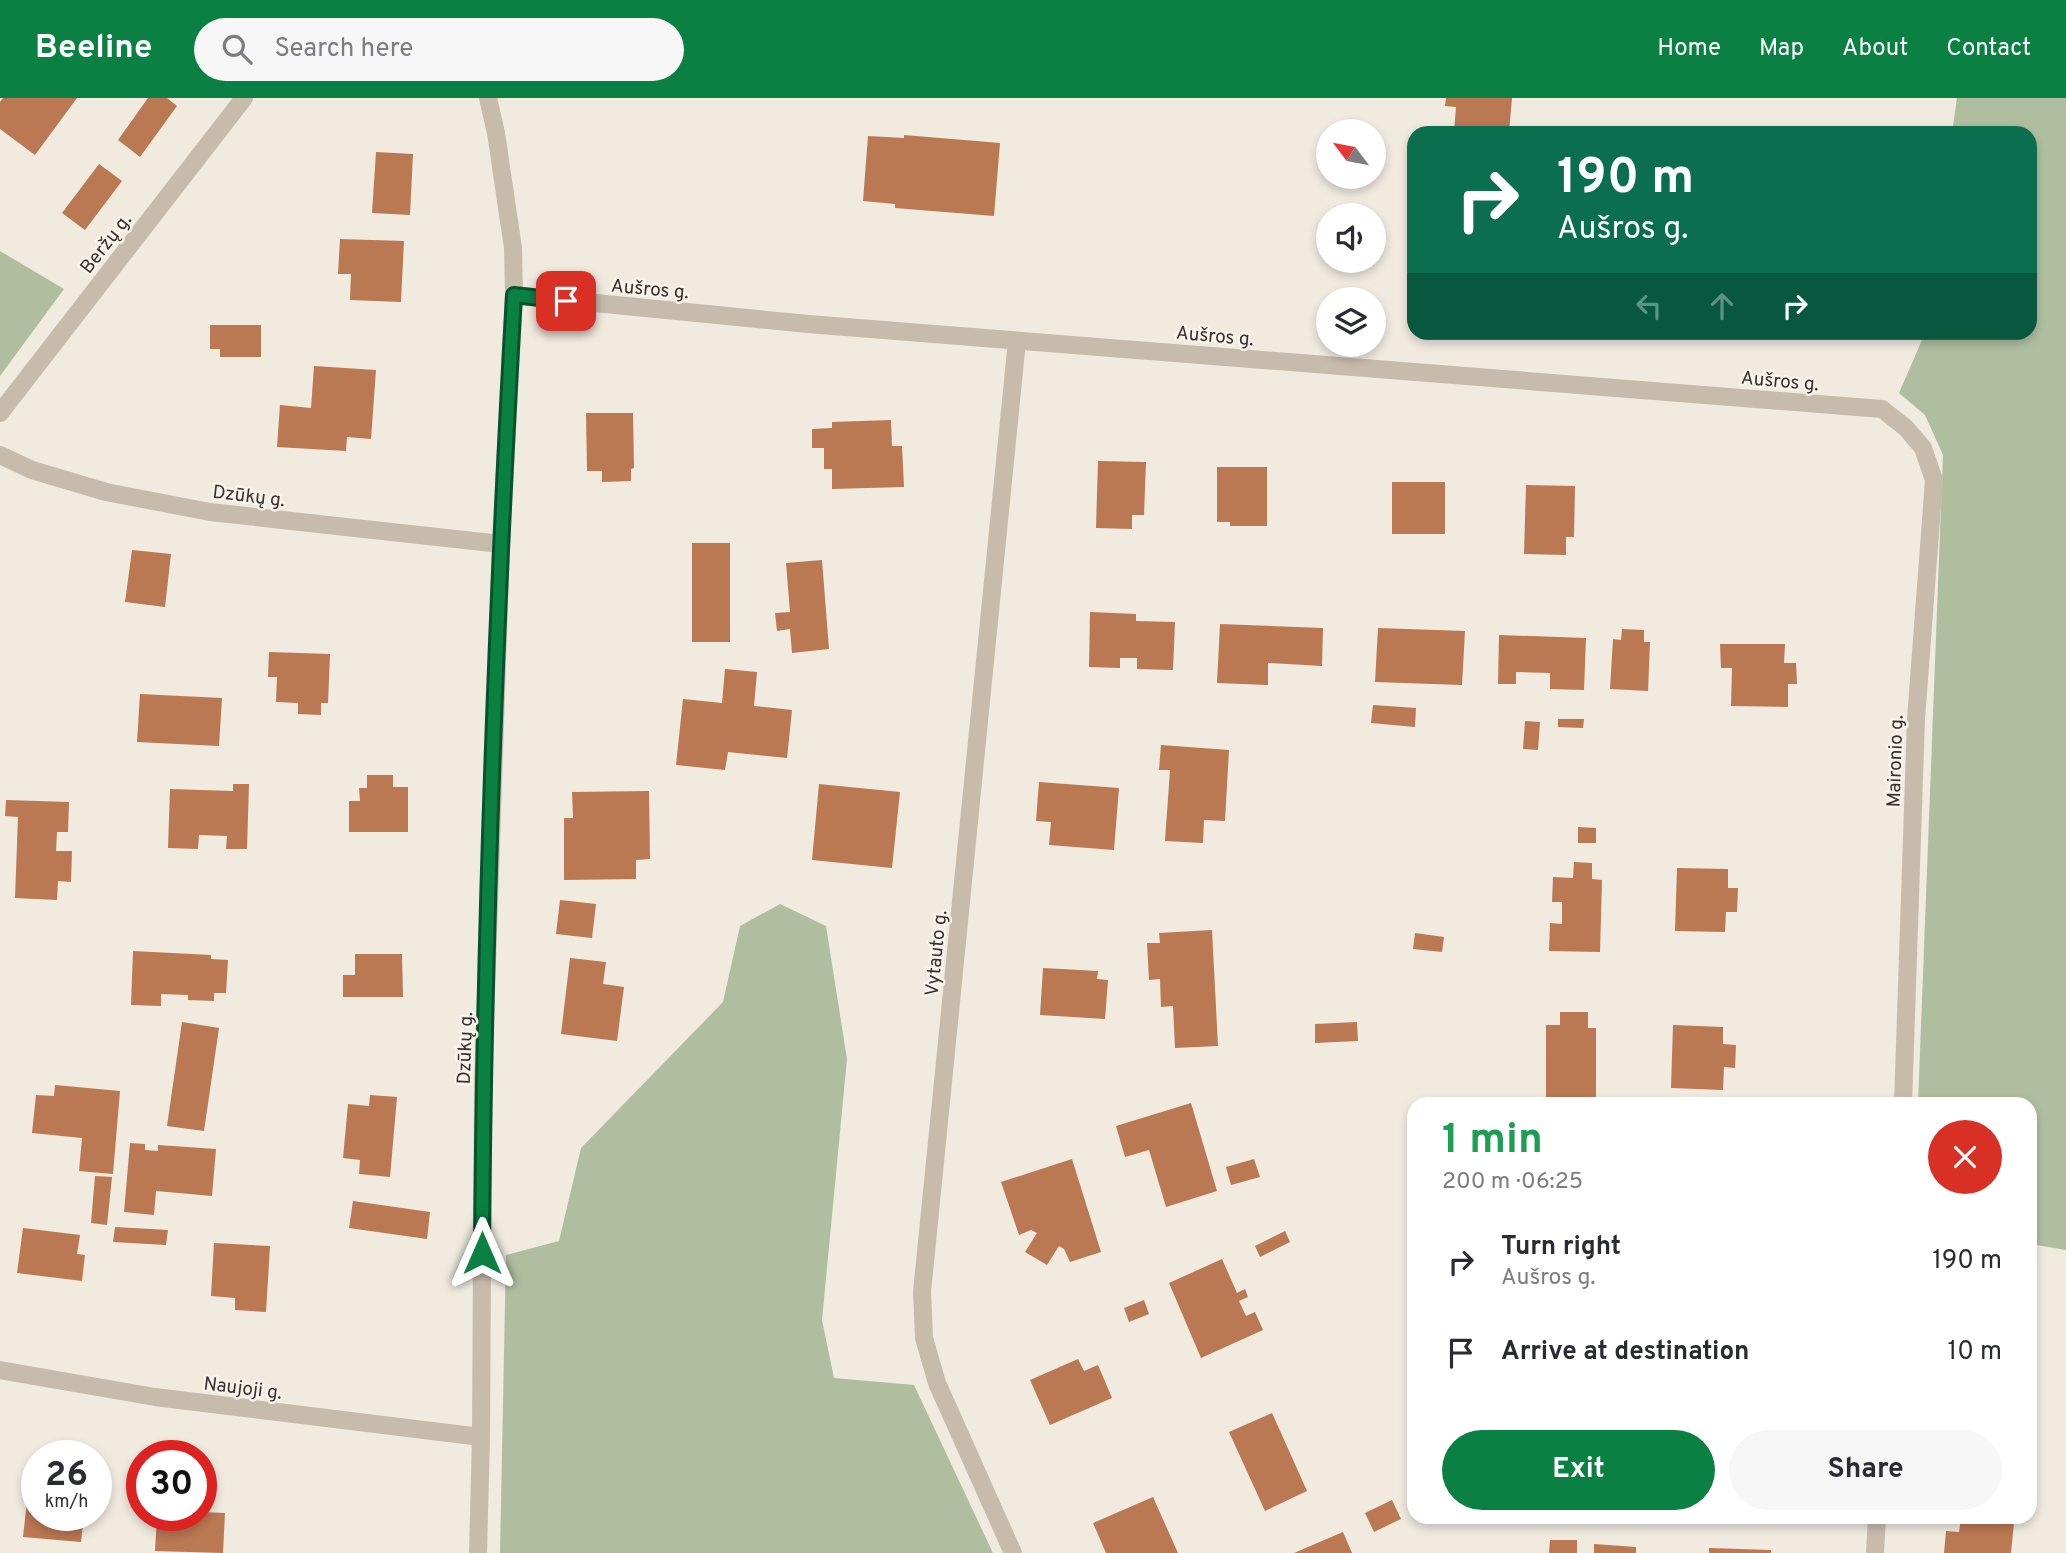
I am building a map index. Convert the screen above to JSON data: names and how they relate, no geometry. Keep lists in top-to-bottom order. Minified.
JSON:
{"streets":{"street":["Beržų g.","Aušros g.","Dzūkų g.","Maironio g.","Vytauto g.","Naujoji g."]},"crossings":[["Aušros g.","Dzūkų g."],["Aušros g.","Maironio g."],["Aušros g.","Vytauto g."],["Dzūkų g.","Naujoji g."]],"north":"top left","page":{"header":"Beeline","search":"Search here","nav":["Home","Map","About","Contact"],"turn":["190 m","Aušros g."],"heading":["1 min","200 m · 06:25"],"list":[{"name":"Turn right","note":"Aušros g.","value":"190 m"},{"name":"Arrive at destination","value":"10 m"}],"buttons":["Exit","Share"],"speed":"26 km/h","limit":"30"}}
